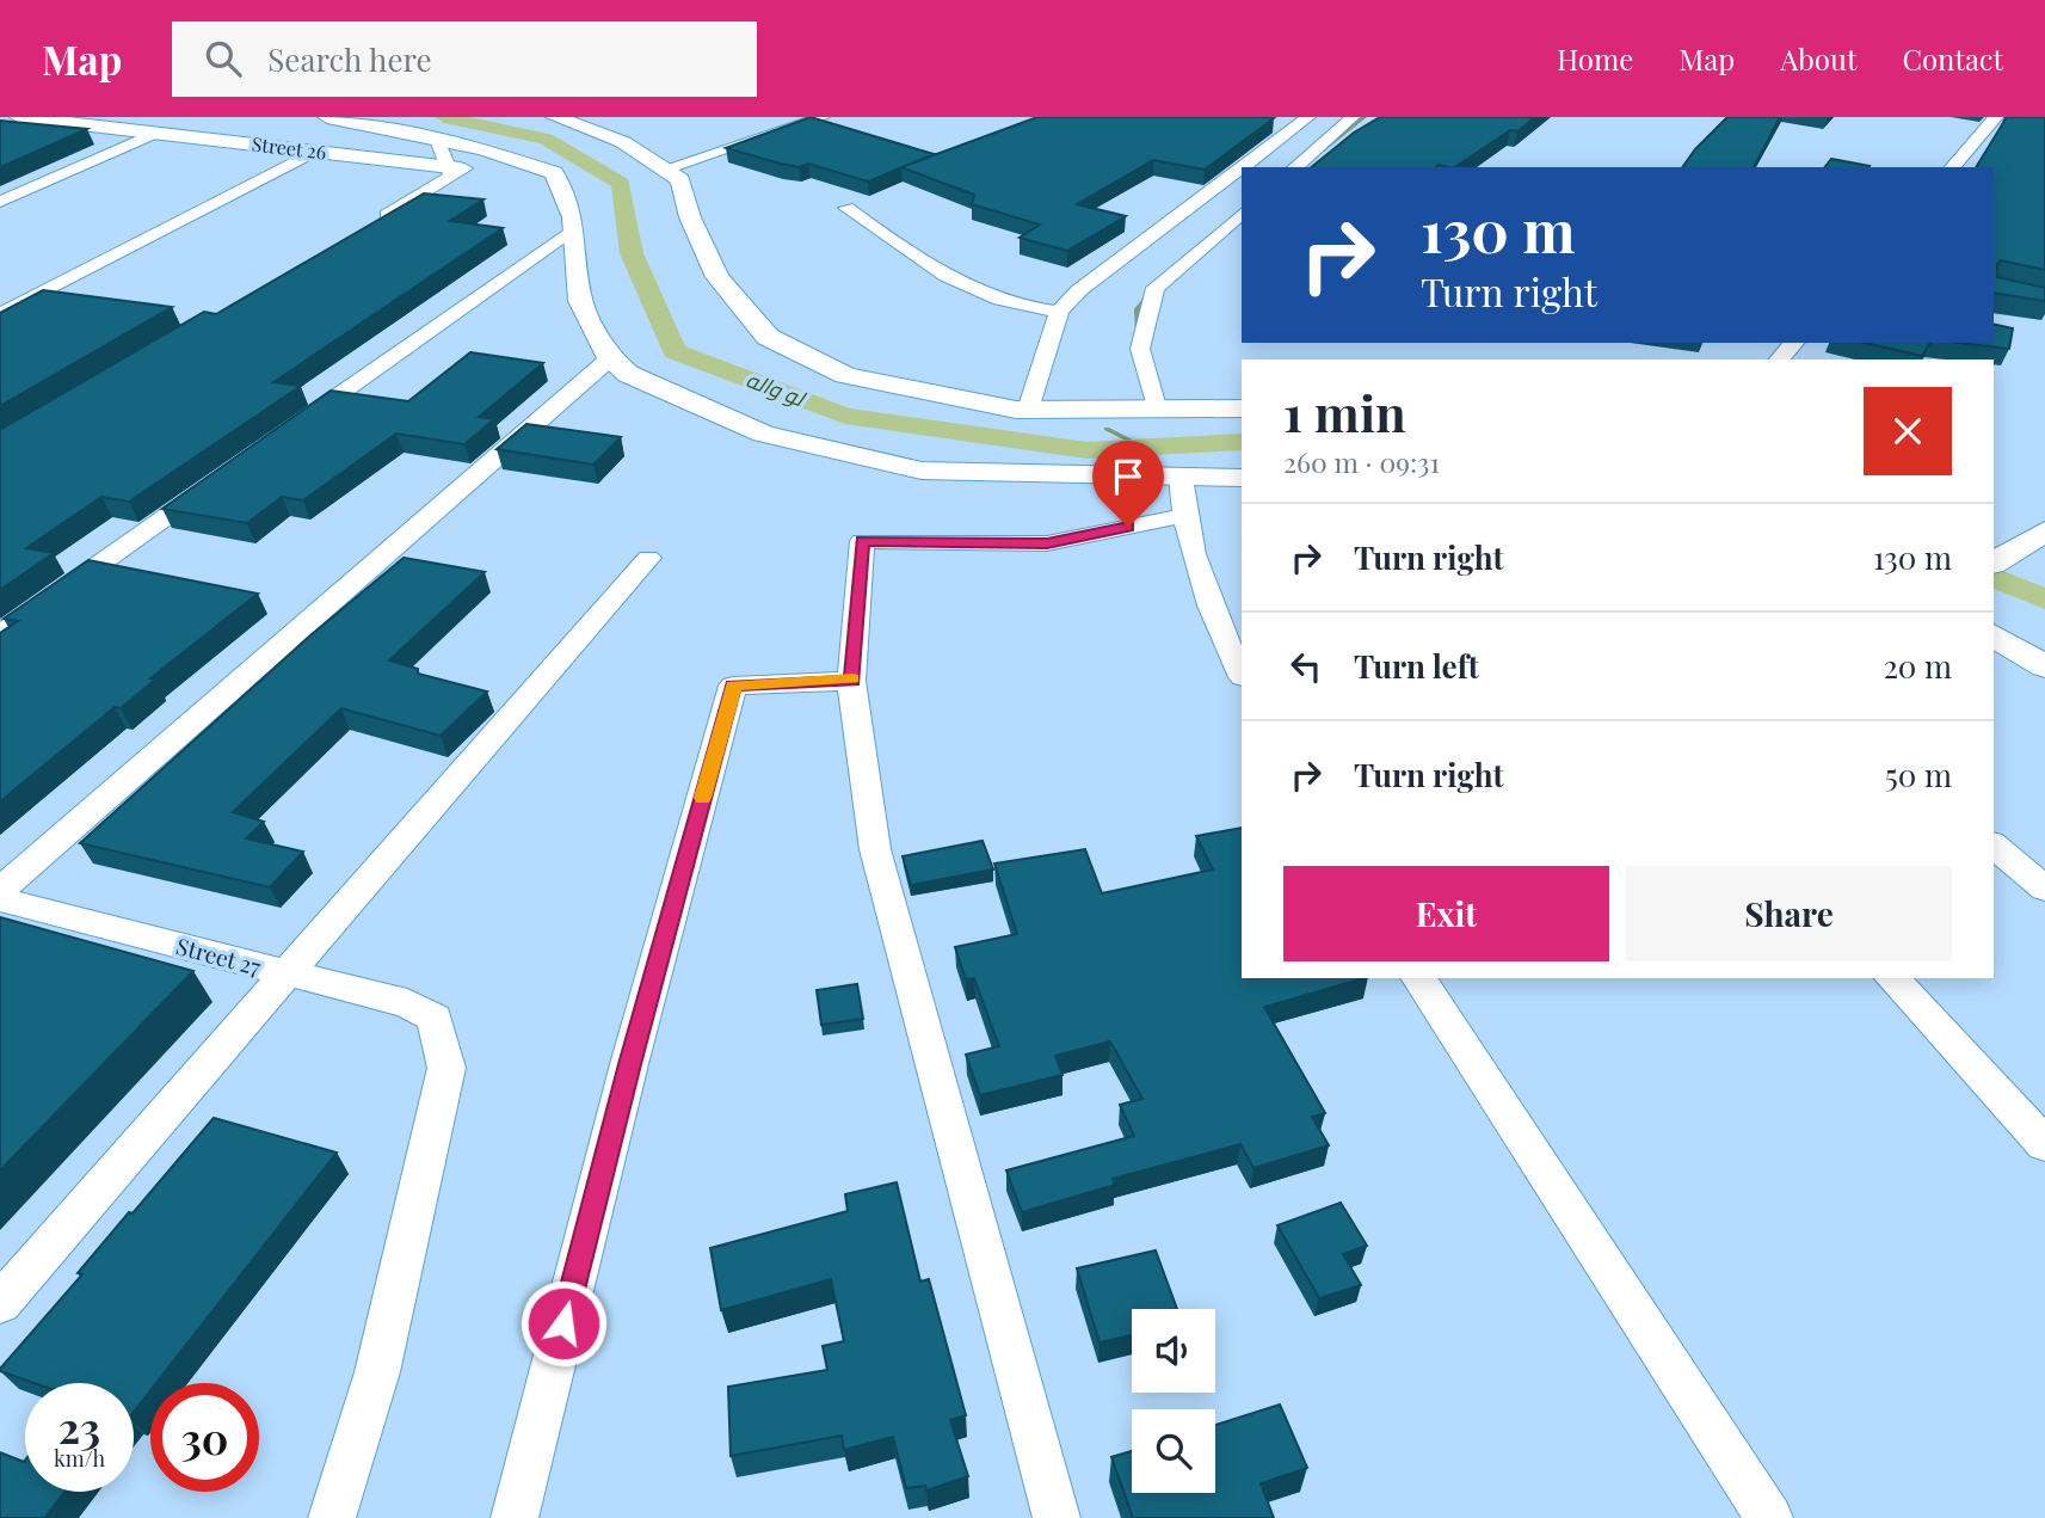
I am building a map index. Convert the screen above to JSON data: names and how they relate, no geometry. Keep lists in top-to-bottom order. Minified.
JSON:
{"streets":{"street":["Street 26","Street 27"]},"water":["لو واله"],"page":{"header":"Map","search":"Search here","nav":["Home","Map","About","Contact"],"turn":["130 m","Turn right"],"heading":["1 min","260 m · 09:31"],"list":[{"name":"Turn right","value":"130 m"},{"name":"Turn left","value":"20 m"},{"name":"Turn right","value":"50 m"}],"buttons":["Exit","Share"],"speed":"23 km/h","limit":"30"}}
